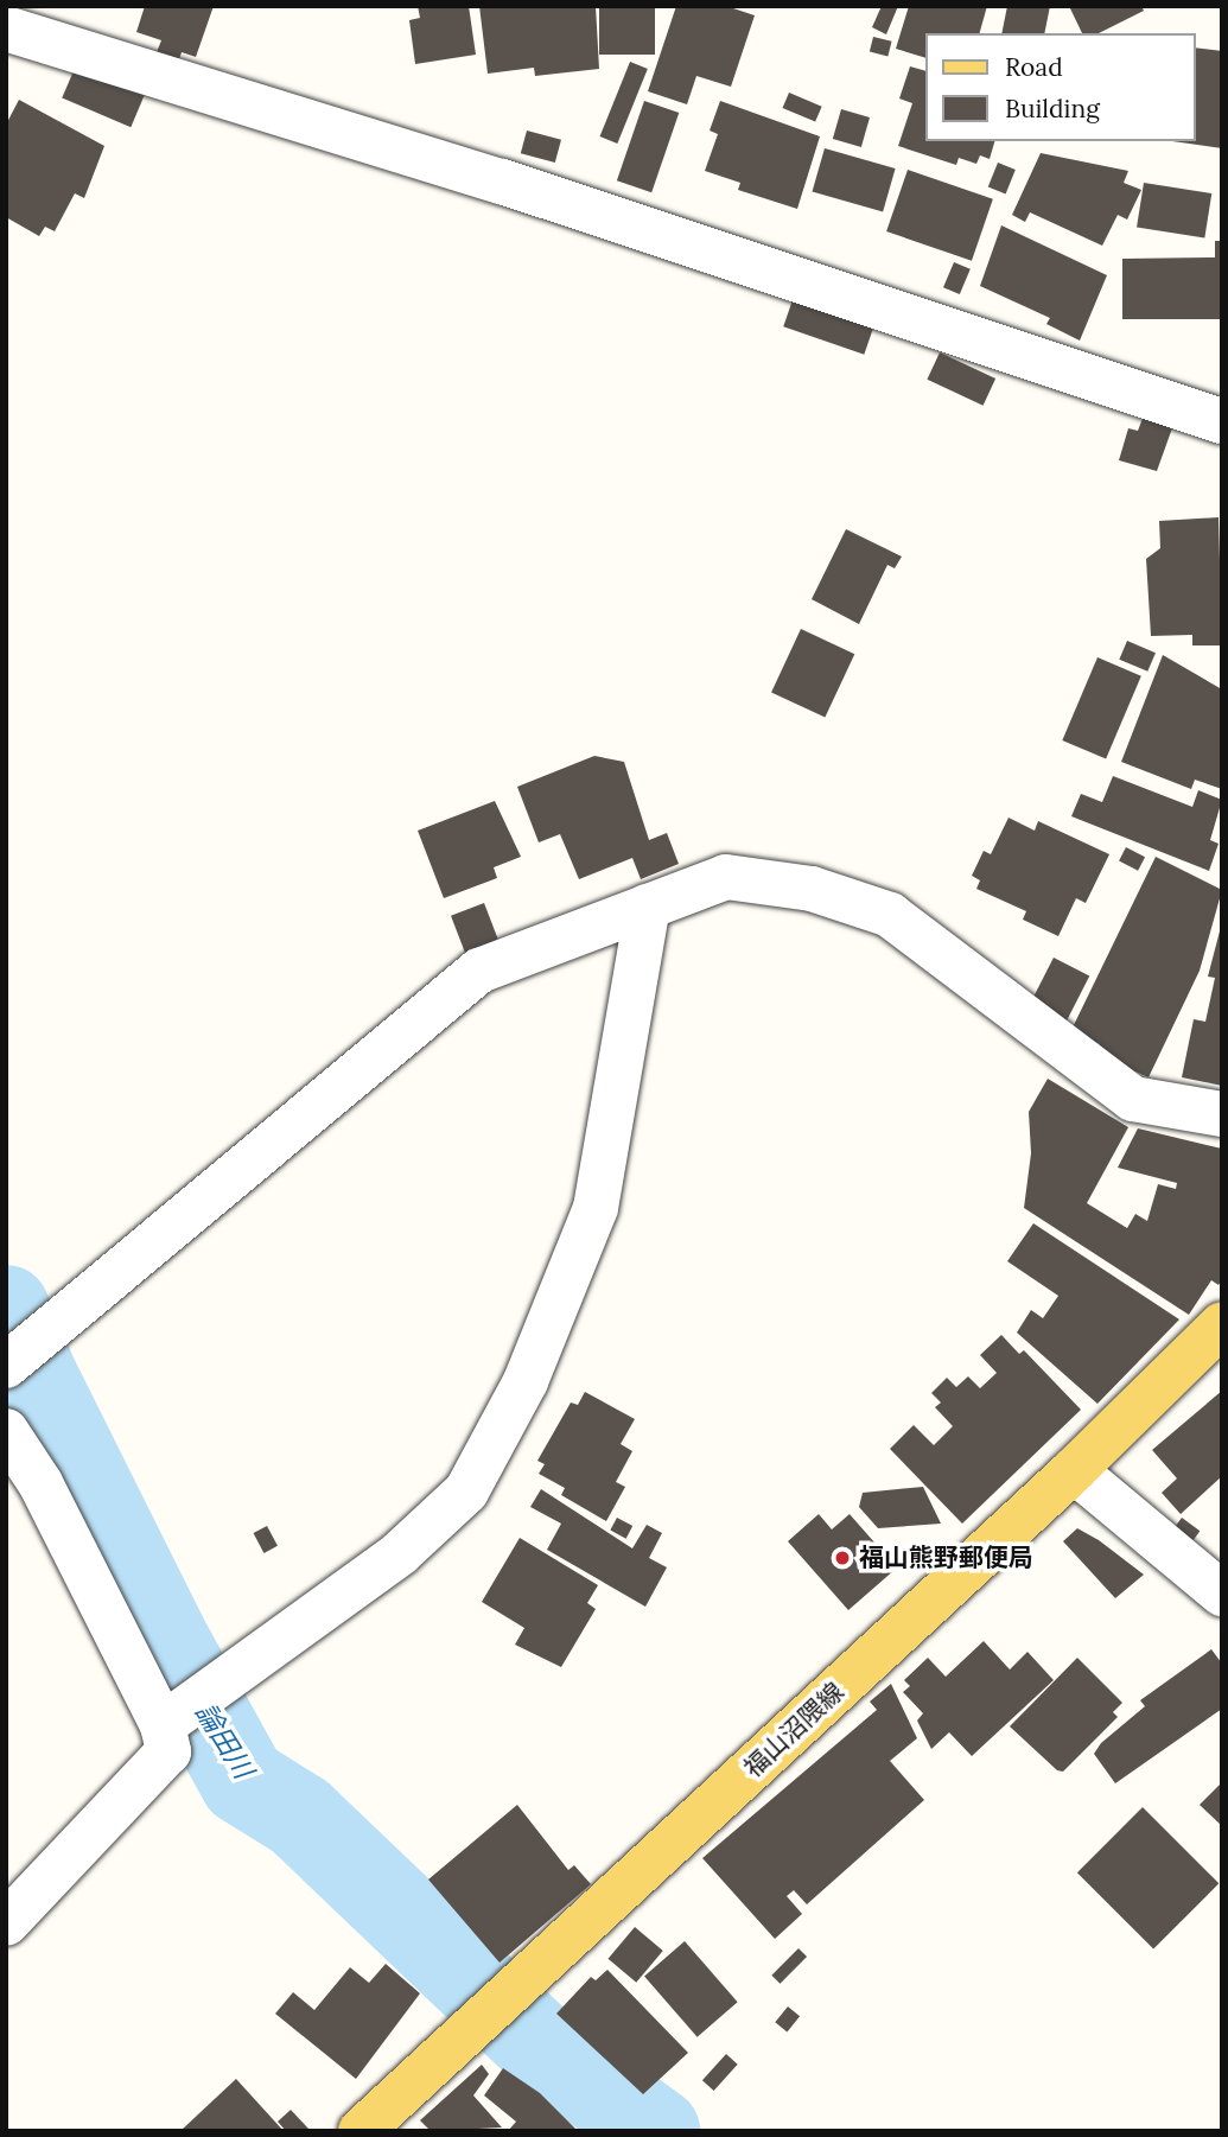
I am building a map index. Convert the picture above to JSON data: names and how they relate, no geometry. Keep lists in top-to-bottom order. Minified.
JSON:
{"streets":{"main road":["福山沼隈線"]},"water":["論田川"],"places":["福山熊野郵便局"],"legend":["Road","Building"]}
